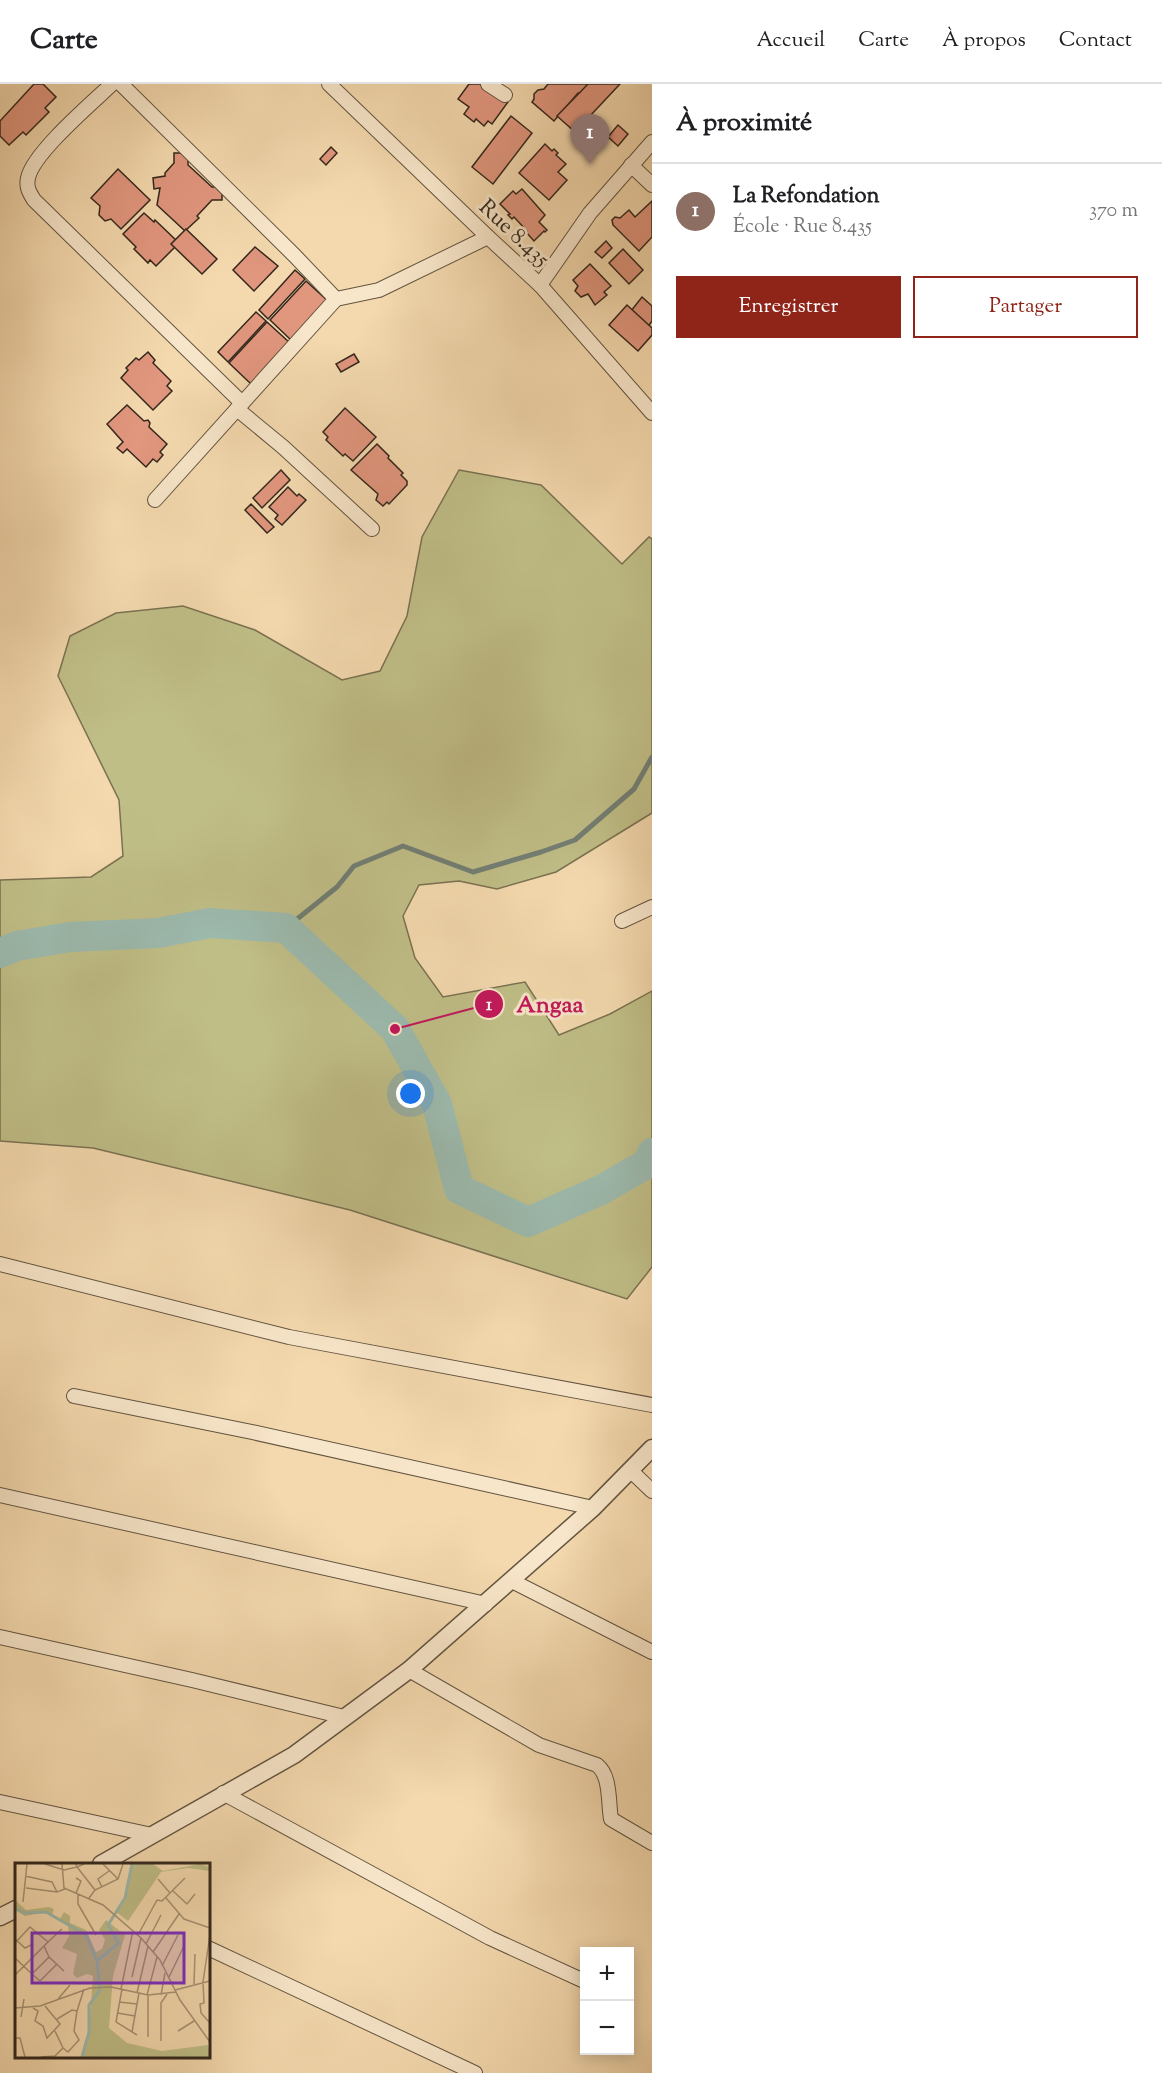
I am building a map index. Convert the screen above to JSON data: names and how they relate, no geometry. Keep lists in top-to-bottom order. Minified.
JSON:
{"streets":{"street":["Rue 8.435"]},"places":["Angaa"],"page":{"header":"Carte","nav":["Accueil","Carte","À propos","Contact"],"heading":"À proximité","pins":"1","list":[{"mark":"1","name":"La Refondation","note":"École · Rue 8.435","value":"370 m"}],"buttons":["Enregistrer","Partager"],"map_buttons":["+","−"]}}
